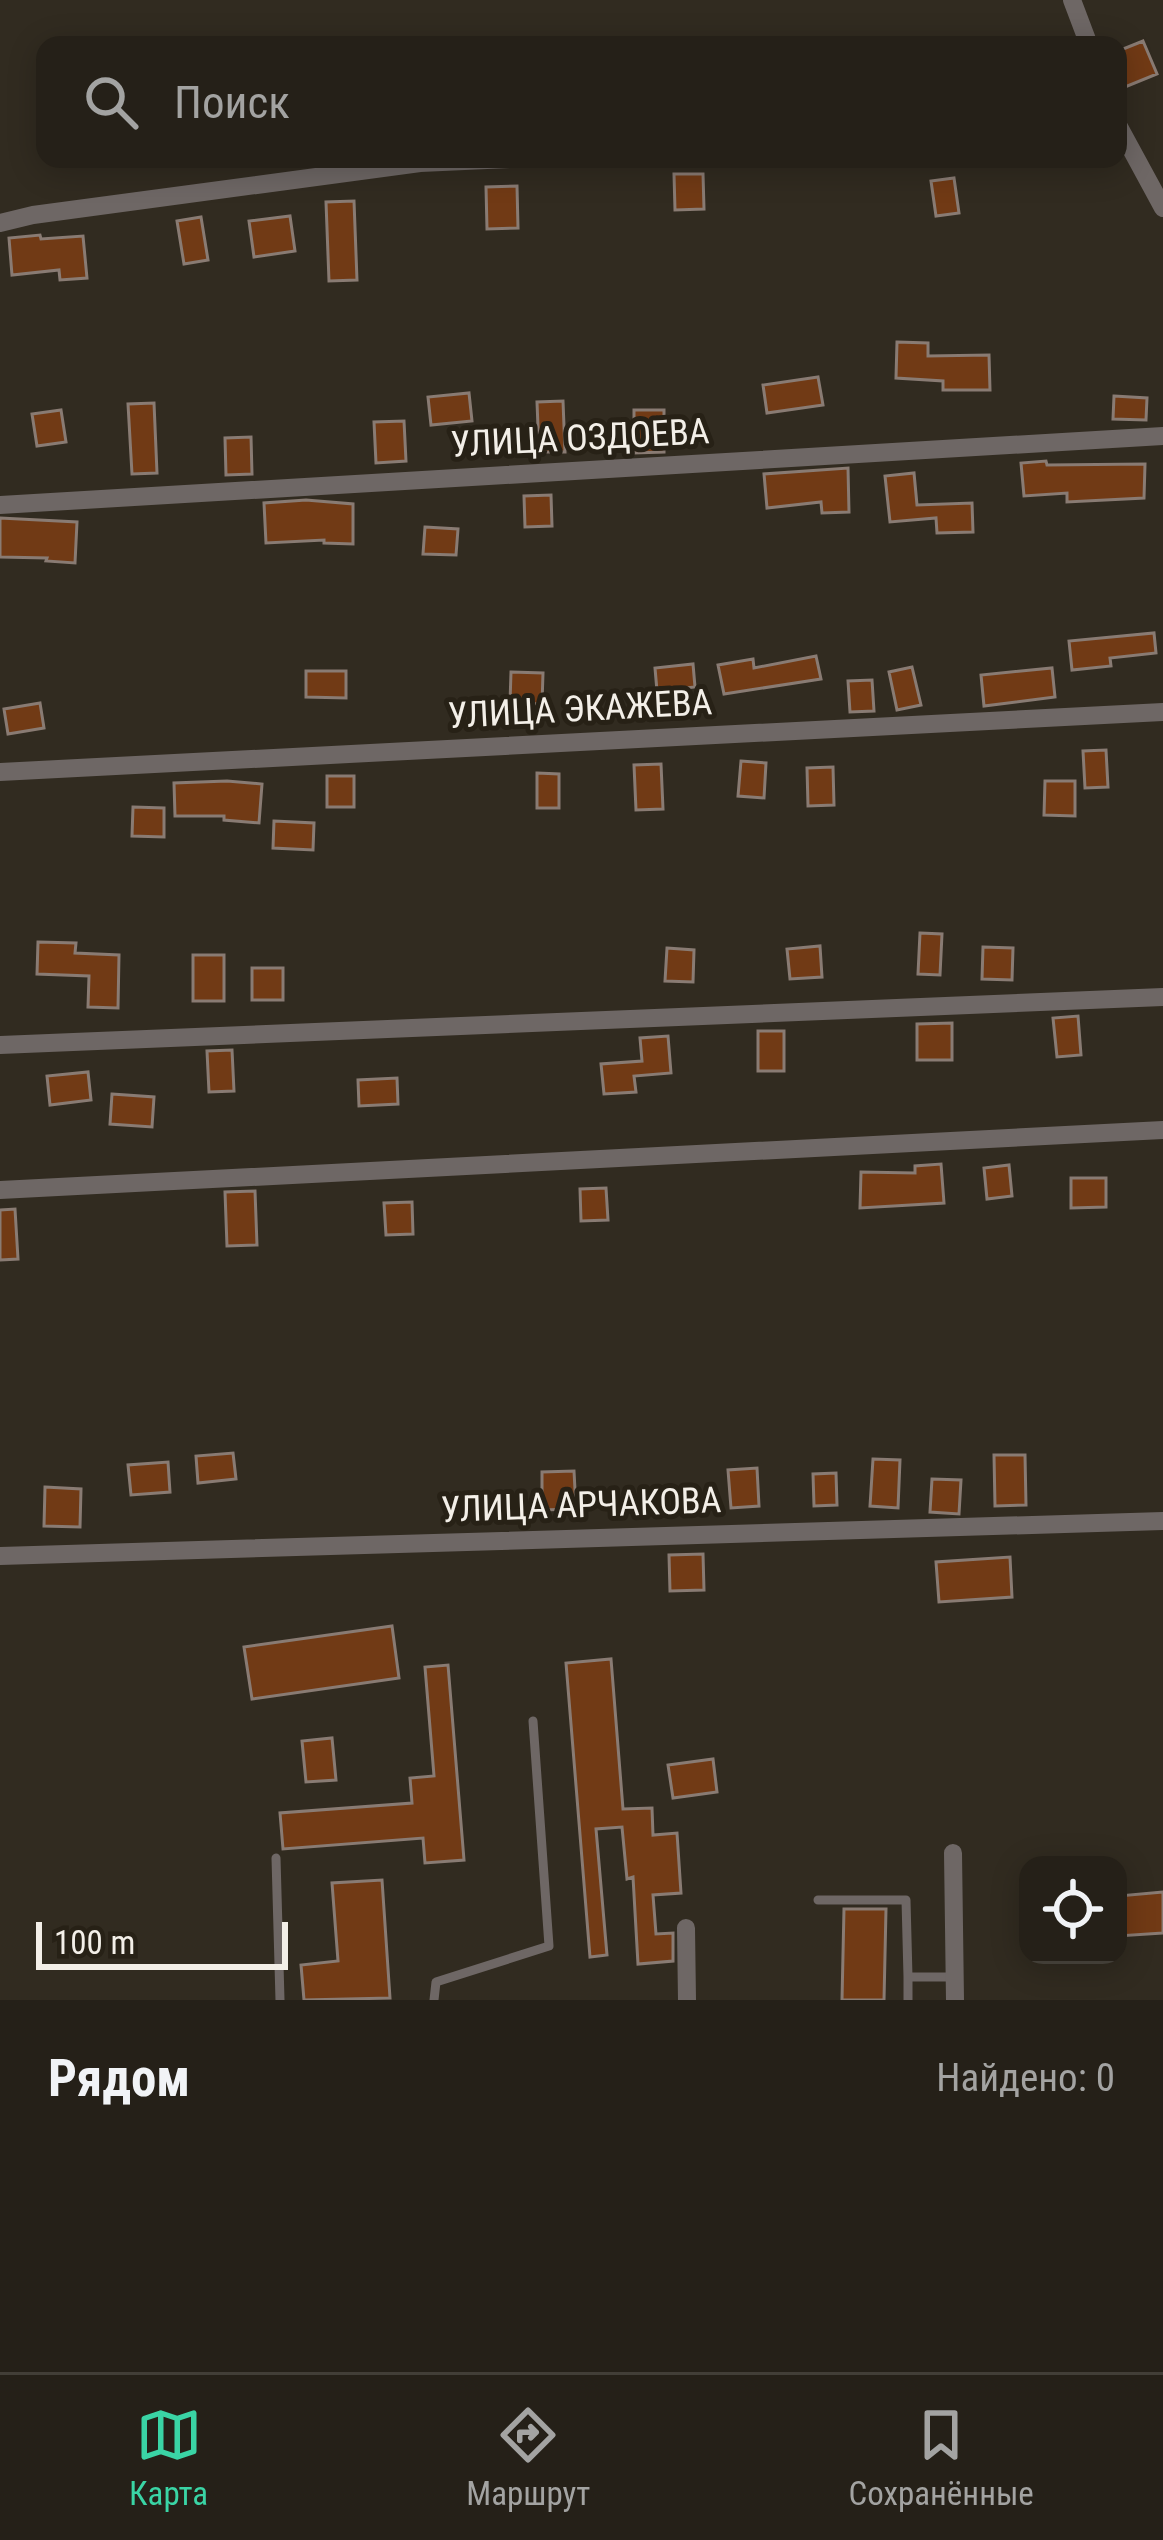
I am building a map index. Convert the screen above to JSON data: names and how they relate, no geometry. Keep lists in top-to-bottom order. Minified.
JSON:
{"streets":{"street":["УЛИЦА ОЗДОЕВА","УЛИЦА ЭКАЖЕВА","УЛИЦА АРЧАКОВА"]},"scale_bar":"100 m","page":{"search":"Поиск","scale":"100 m","heading":["Рядом","Найдено: 0"],"nav":["Карта","Маршрут","Сохранённые"]}}
